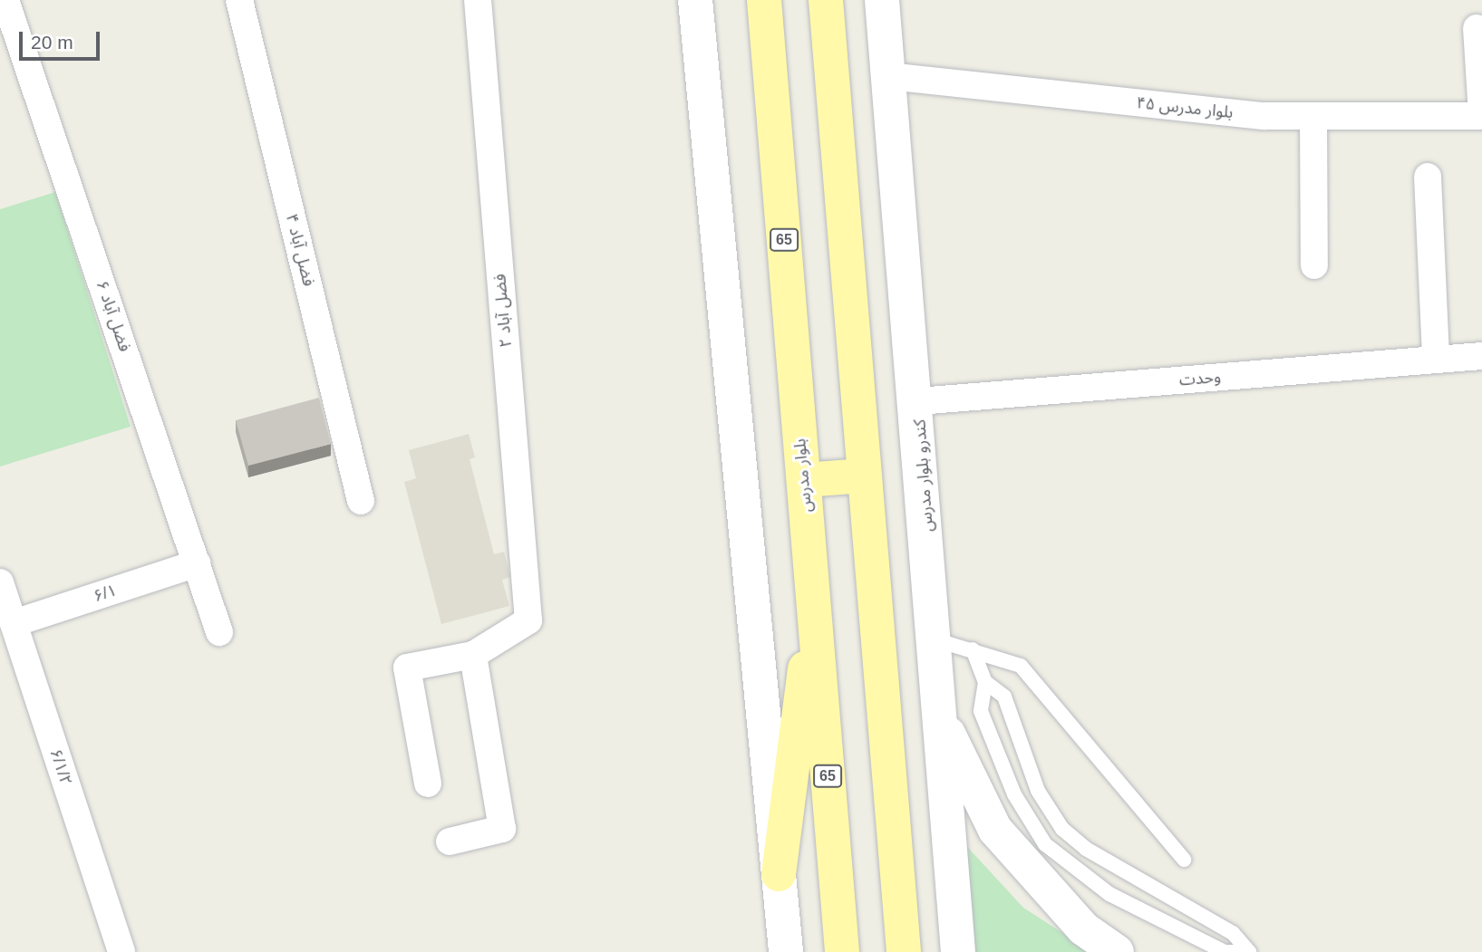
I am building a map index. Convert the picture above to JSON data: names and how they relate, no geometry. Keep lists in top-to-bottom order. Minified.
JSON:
{"streets":{"main road":["65","بلوار مدرس","کندرو بلوار مدرس"],"street":["۴۵ بلوار مدرس","فضل آباد ۴","فضل آباد ۲","فضل آباد ۶","وحدت","۶/۱","۶/۱/۲"]},"crossings":[["۴۵ بلوار مدرس","کندرو بلوار مدرس"],["فضل آباد ۶","۶/۱"],["وحدت","کندرو بلوار مدرس"],["۶/۱","۶/۱/۲"]],"scale_bar":"20 m"}
